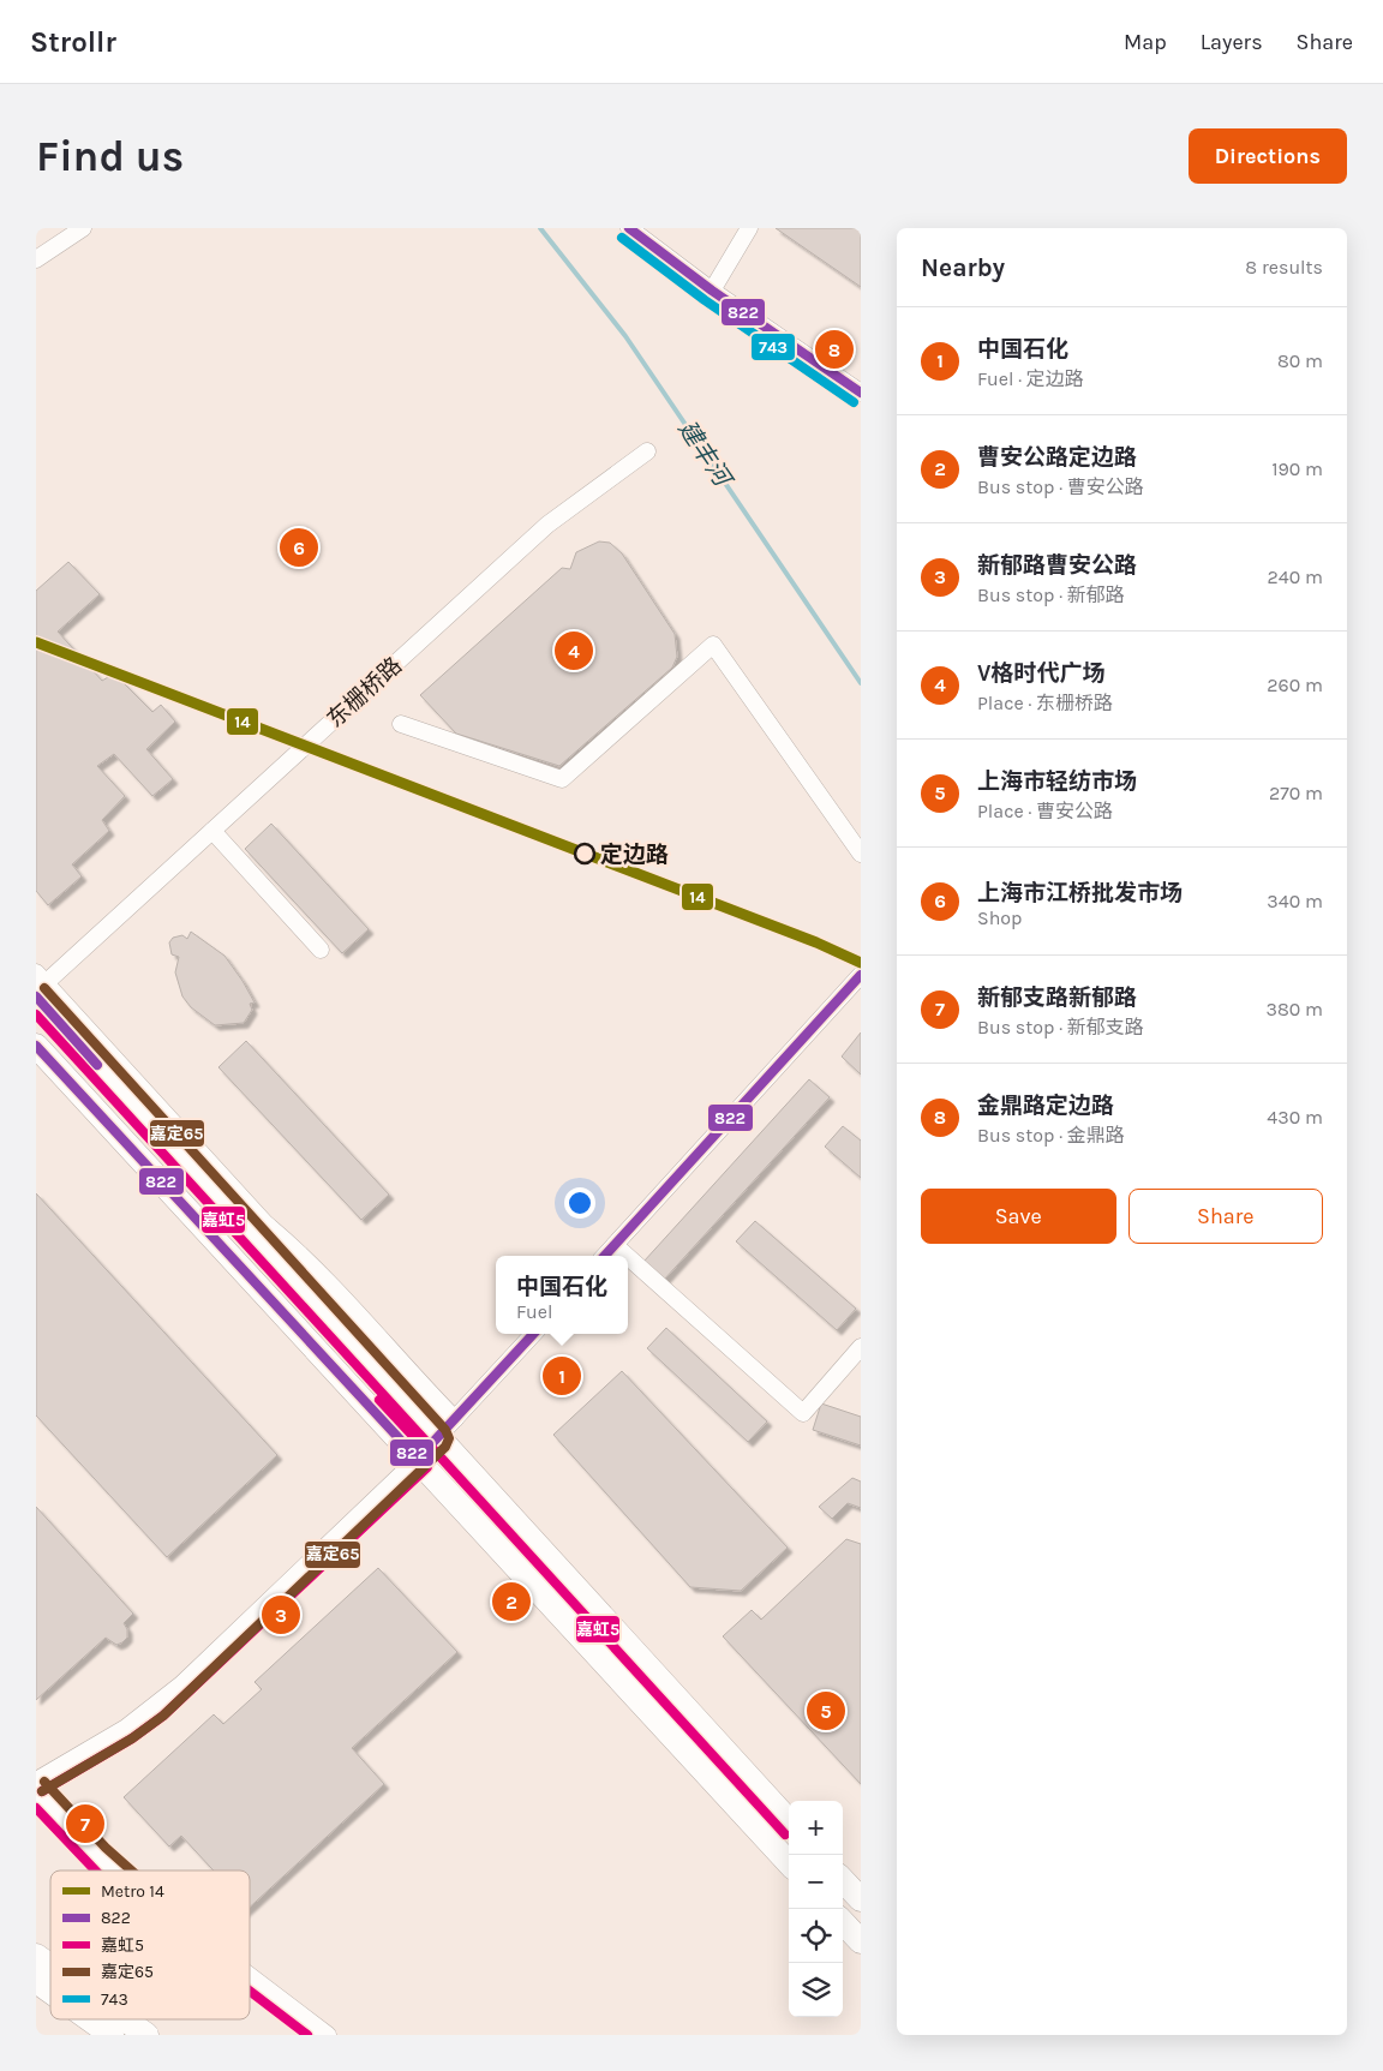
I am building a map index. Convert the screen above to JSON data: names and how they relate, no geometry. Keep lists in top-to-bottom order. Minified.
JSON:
{"streets":{"street":["东栅桥路"]},"water":["建丰河"],"places":["定边路"],"lines":["transit line 822","transit line 743","metro line 14","transit line 嘉定65","transit line 嘉虹5"],"legend":["Metro 14","822","嘉虹5","嘉定65","743"],"page":{"header":"Strollr","nav":["Map","Layers","Share"],"buttons":["Directions",["Save","Share"]],"title":"Find us","heading":["Nearby","8 results"],"list":[{"mark":"1","name":"中国石化","note":"Fuel · 定边路","value":"80 m"},{"mark":"2","name":"曹安公路定边路","note":"Bus stop · 曹安公路","value":"190 m"},{"mark":"3","name":"新郁路曹安公路","note":"Bus stop · 新郁路","value":"240 m"},{"mark":"4","name":"V格时代广场","note":"Place · 东栅桥路","value":"260 m"},{"mark":"5","name":"上海市轻纺市场","note":"Place · 曹安公路","value":"270 m"},{"mark":"6","name":"上海市江桥批发市场","note":"Shop","value":"340 m"},{"mark":"7","name":"新郁支路新郁路","note":"Bus stop · 新郁支路","value":"380 m"},{"mark":"8","name":"金鼎路定边路","note":"Bus stop · 金鼎路","value":"430 m"}],"pins":["8","6","4","1","2","3","5","7"],"popup":["中国石化","Fuel"],"map_buttons":["+","−"]}}
